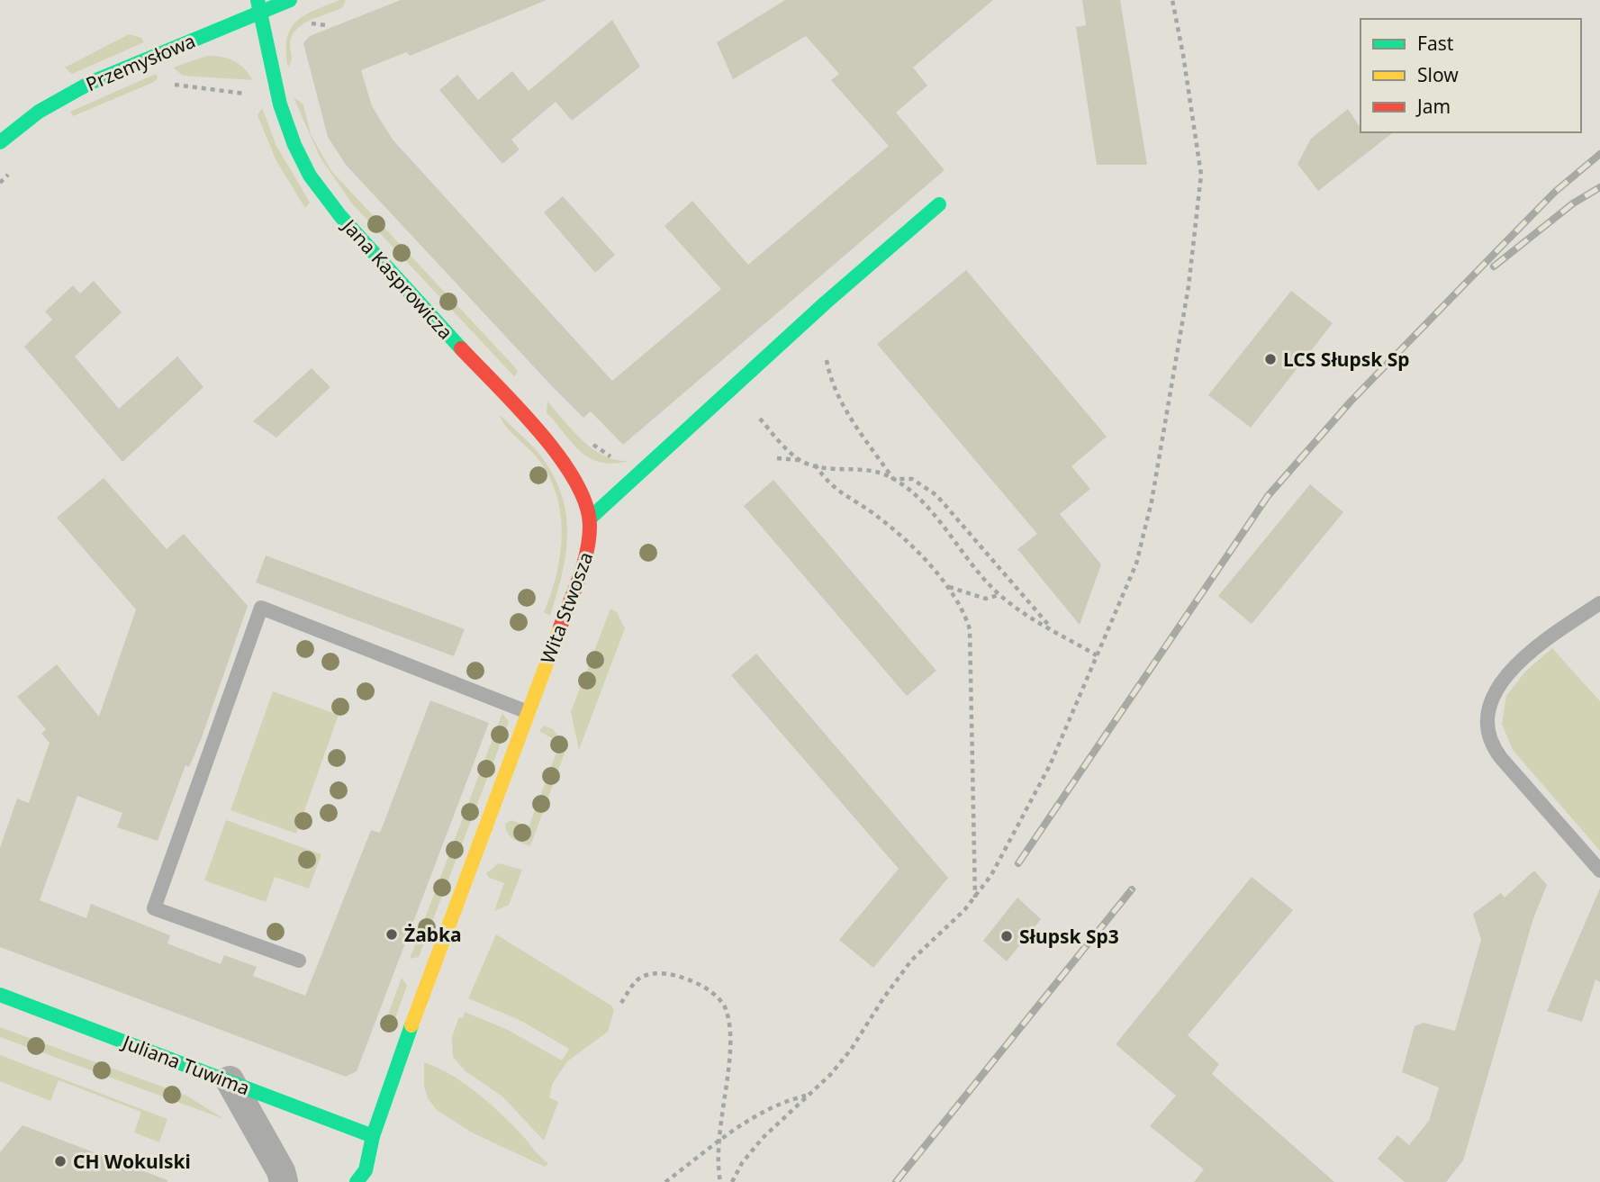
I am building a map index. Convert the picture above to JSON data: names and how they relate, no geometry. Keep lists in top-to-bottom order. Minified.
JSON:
{"streets":{"street":["Przemysłowa","Jana Kasprowicza","Wita Stwosza","Juliana Tuwima"]},"crossings":[["Przemysłowa","Jana Kasprowicza"],["Jana Kasprowicza","Wita Stwosza"],["Wita Stwosza","Juliana Tuwima"]],"places":["LCS Słupsk Sp","Żabka","Słupsk Sp3","CH Wokulski"],"legend":["Fast","Slow","Jam"]}
